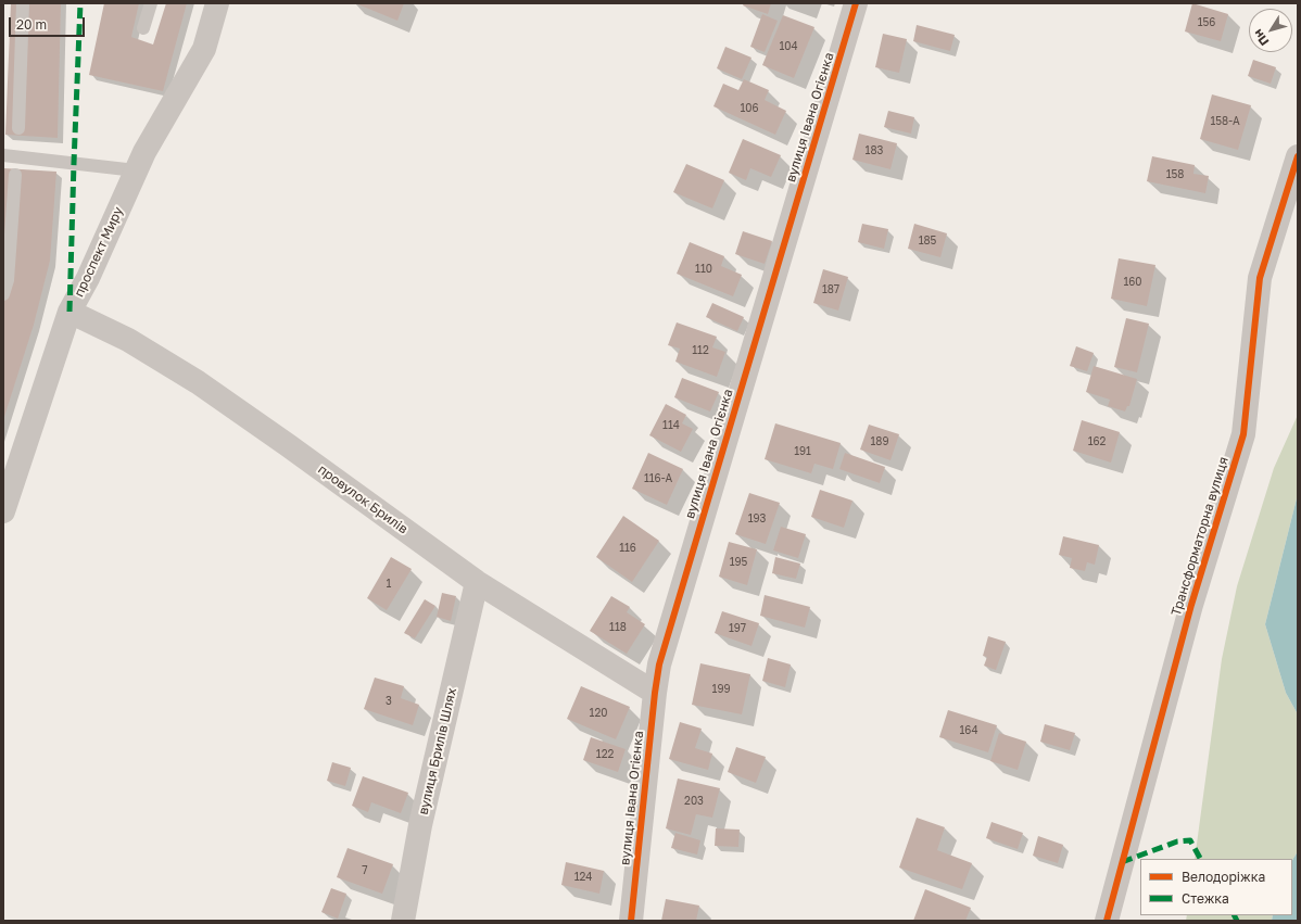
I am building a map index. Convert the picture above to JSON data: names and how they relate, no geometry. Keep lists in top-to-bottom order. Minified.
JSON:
{"streets":{"street":["вулиця Івана Огієнка","проспект Миру","провулок Брилів","Трансформаторна вулиця","вулиця Брилів Шлях"]},"crossings":[["вулиця Івана Огієнка","провулок Брилів"],["проспект Миру","провулок Брилів"],["провулок Брилів","вулиця Брилів Шлях"]],"house_numbers":["156","104","106","158-А","183","158","185","110","160","187","112","114","189","162","191","116-А","193","116","195","1","118","197","199","3","120","164","122","203","7","124"],"legend":["Велодоріжка","Стежка"],"scale_bar":"20 m","north":"bottom left"}
